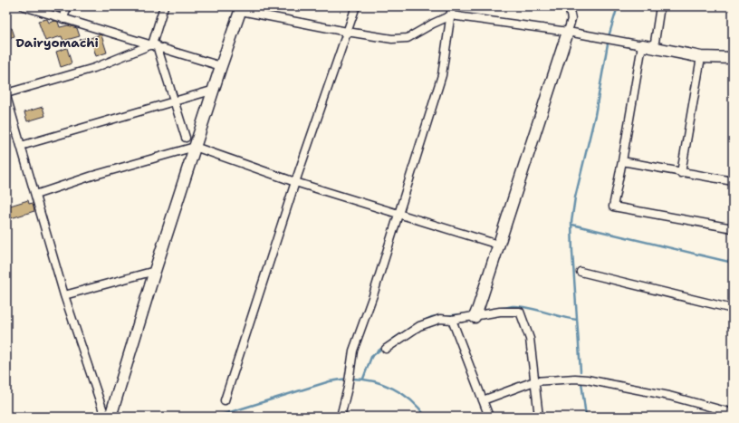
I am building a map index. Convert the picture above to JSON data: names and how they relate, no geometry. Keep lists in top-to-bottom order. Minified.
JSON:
{"districts":["Dairyomachi"]}
